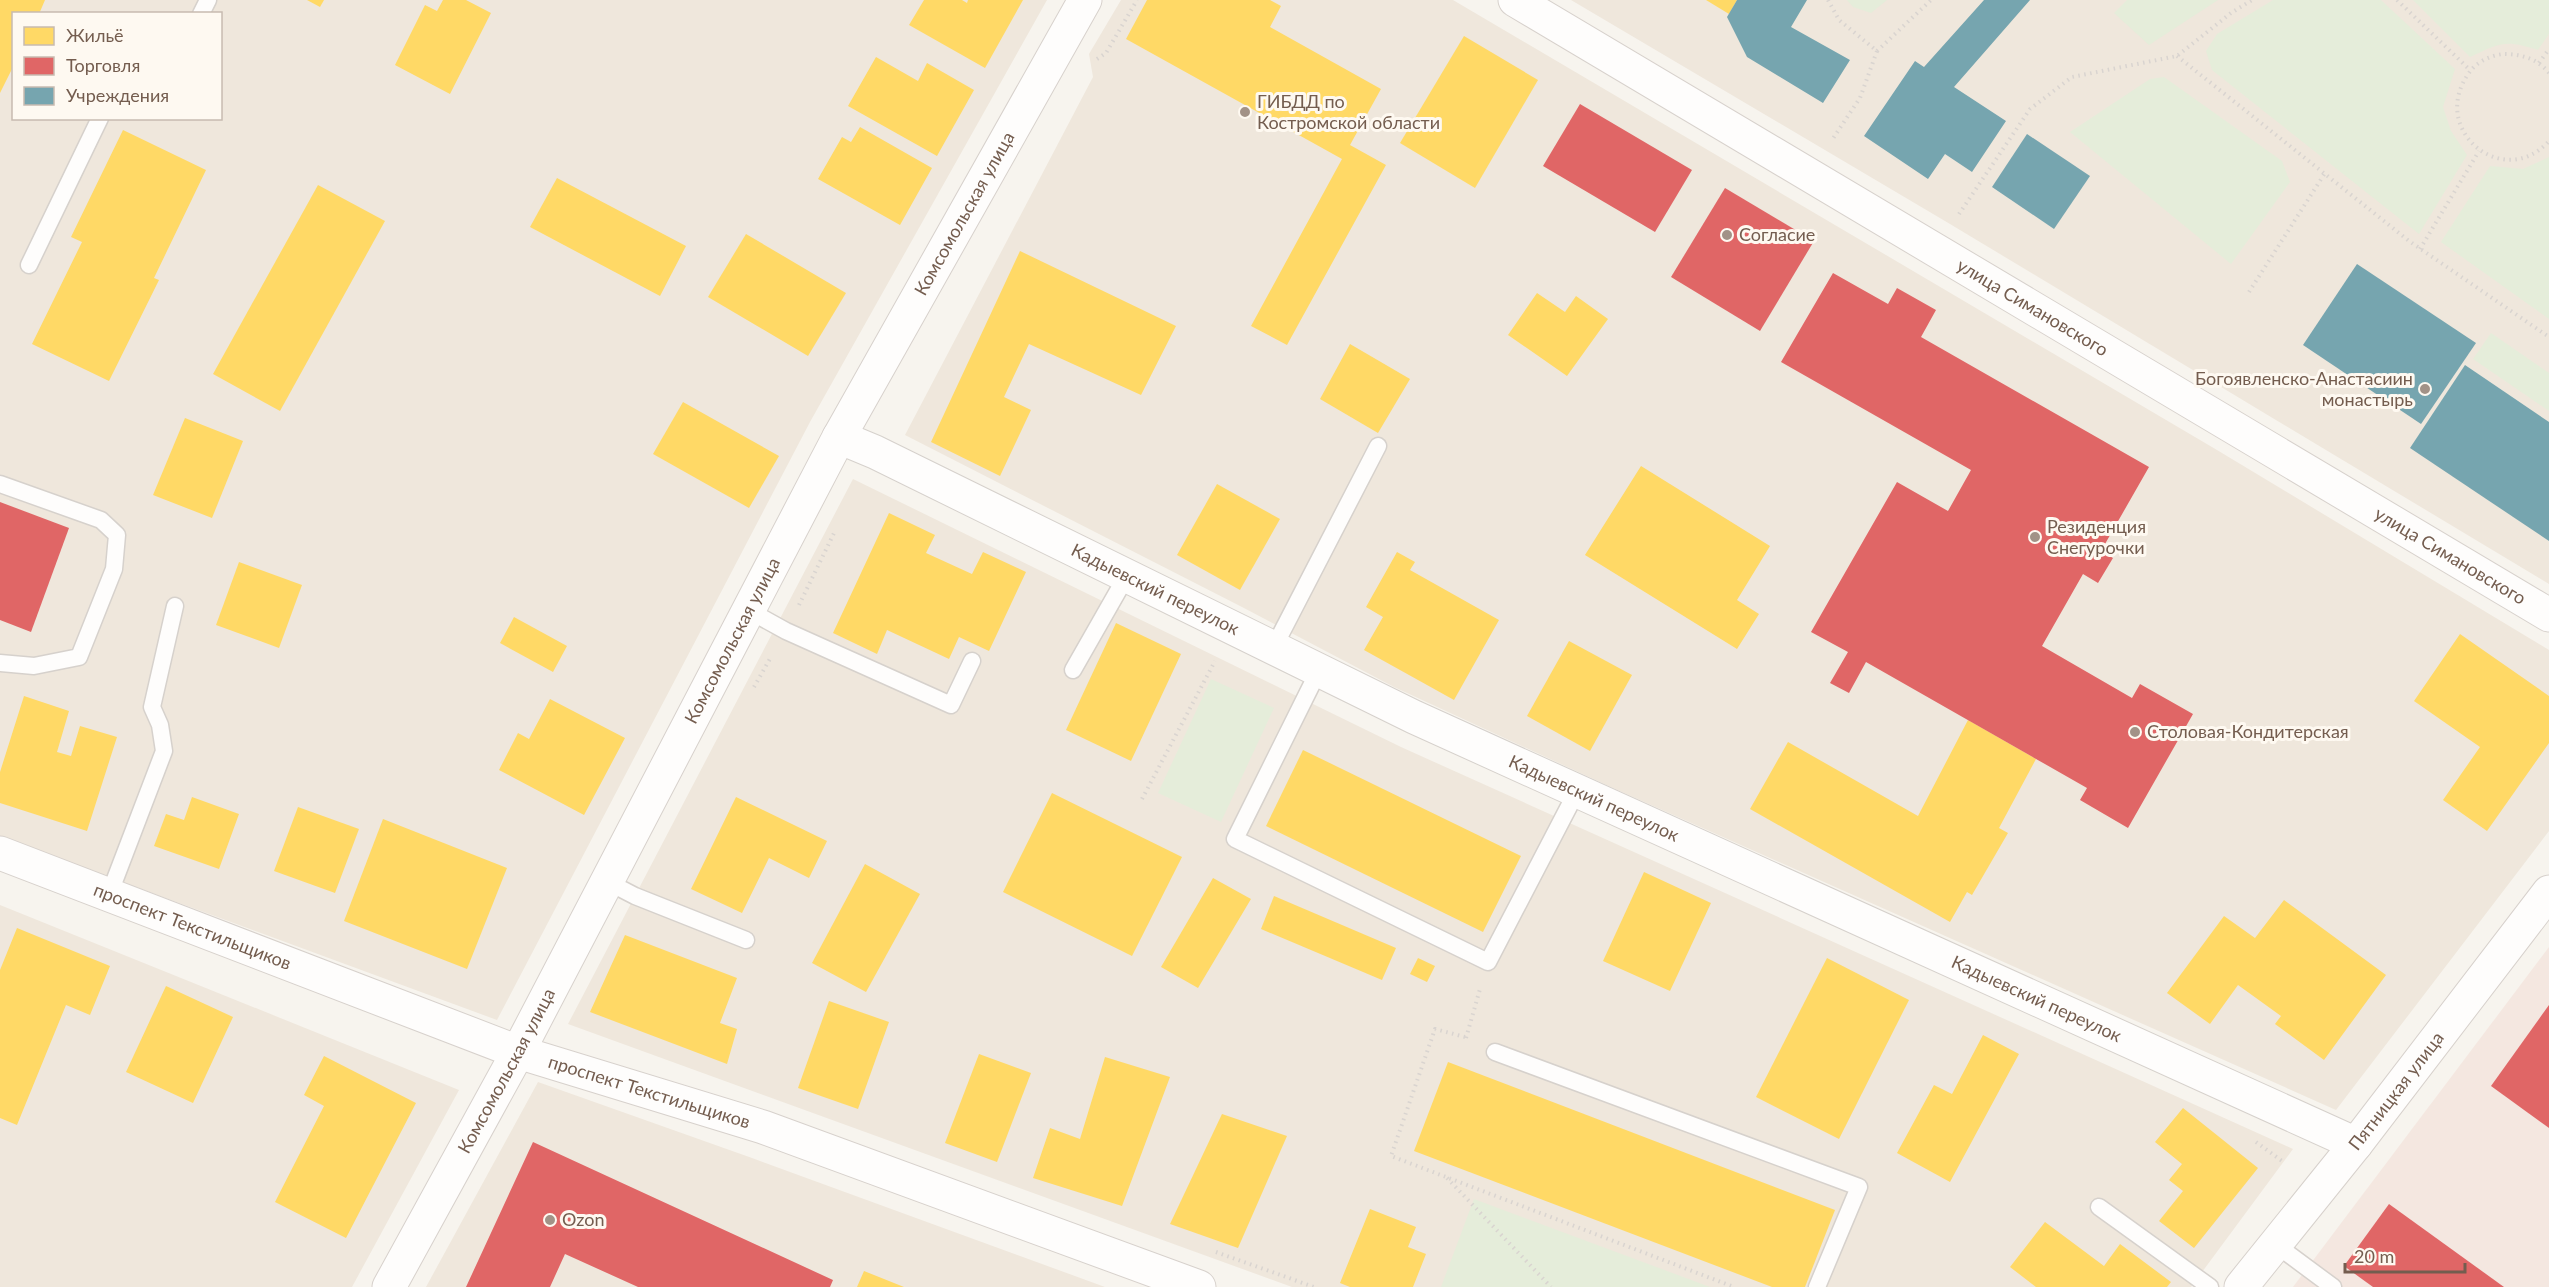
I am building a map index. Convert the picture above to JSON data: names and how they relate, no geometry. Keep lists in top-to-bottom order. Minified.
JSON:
{"streets":{"street":["Комсомольская улица","улица Симановского","Кадыевский переулок","проспект Текстильщиков","Пятницкая улица"]},"crossings":[["Комсомольская улица","Кадыевский переулок"],["Комсомольская улица","проспект Текстильщиков"],["Кадыевский переулок","Пятницкая улица"]],"places":["ГИБДД по Костромской области","Согласие","Богоявленско-Анастасиин монастырь","Резиденция Снегурочки","Столовая-Кондитерская","Ozon"],"legend":["Жильё","Торговля","Учреждения"],"scale_bar":"20 m"}
